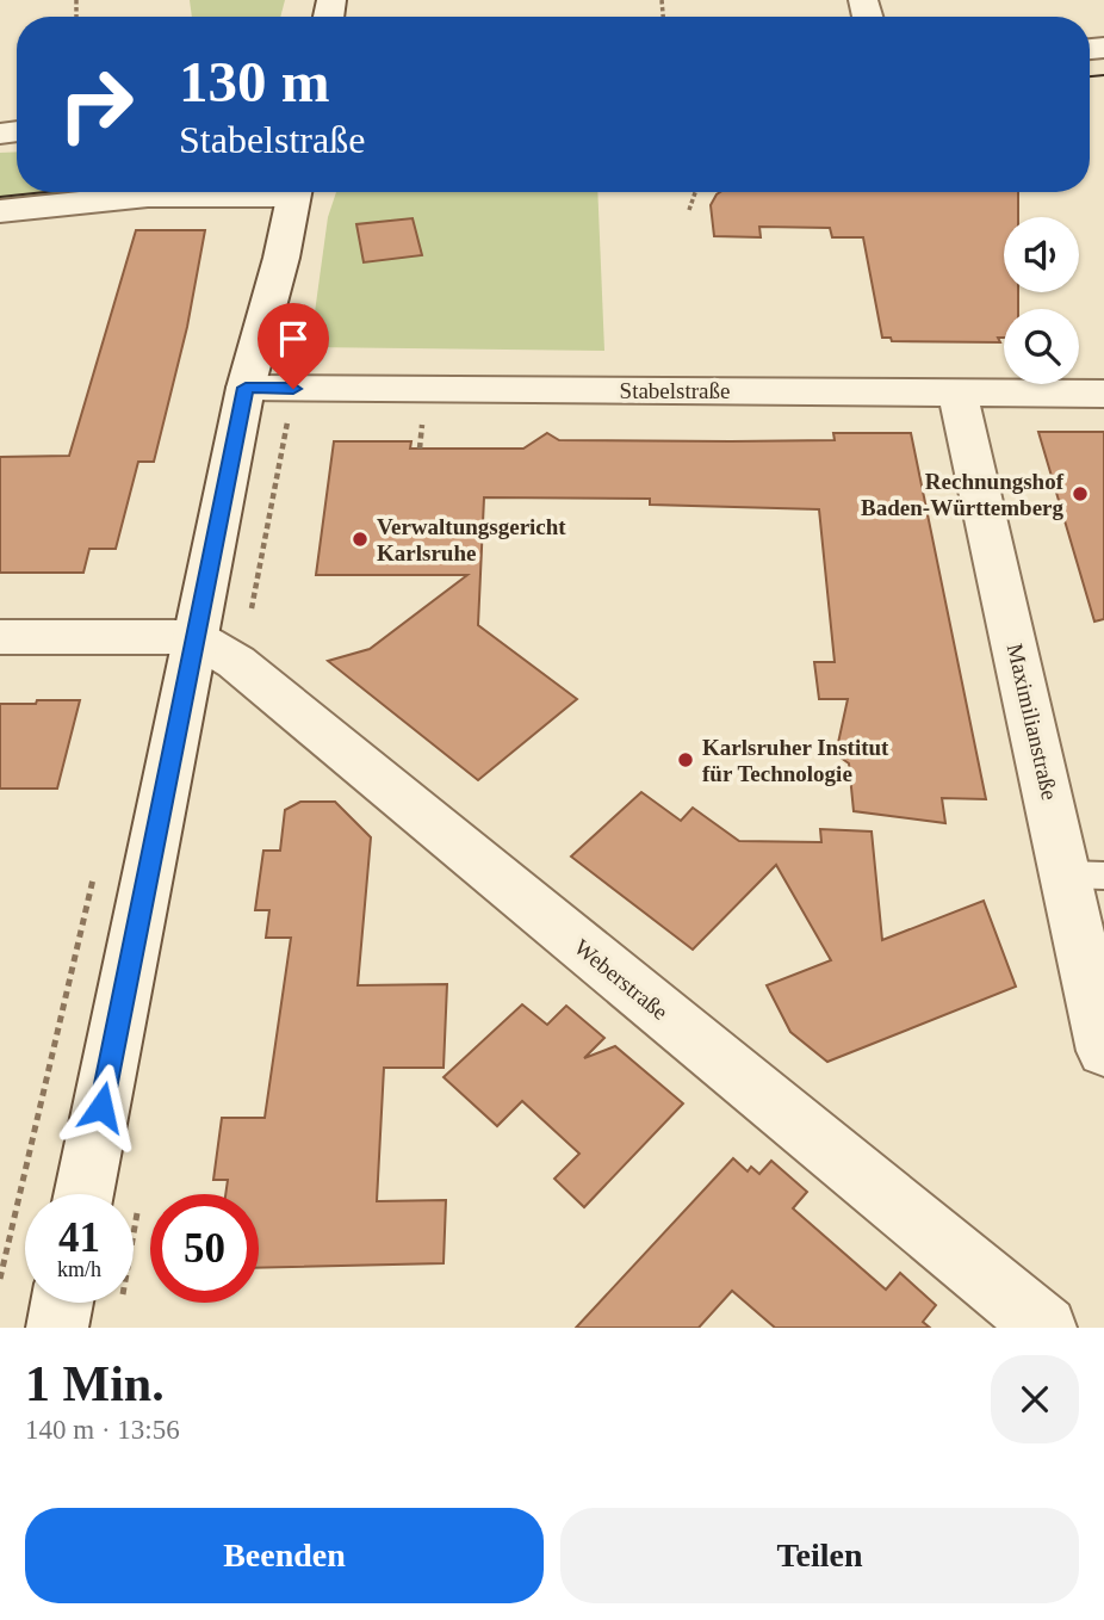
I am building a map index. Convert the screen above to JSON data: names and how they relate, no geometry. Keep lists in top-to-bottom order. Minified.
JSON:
{"streets":{"street":["Stabelstraße","Maximilianstraße","Weberstraße"]},"crossings":[["Stabelstraße","Maximilianstraße"]],"places":["Rechnungshof Baden-Württemberg","Verwaltungsgericht Karlsruhe","Karlsruher Institut für Technologie"],"page":{"turn":["130 m","Stabelstraße"],"speed":"41 km/h","limit":"50","heading":["1 Min.","140 m · 13:56"],"buttons":["Beenden","Teilen"]}}
